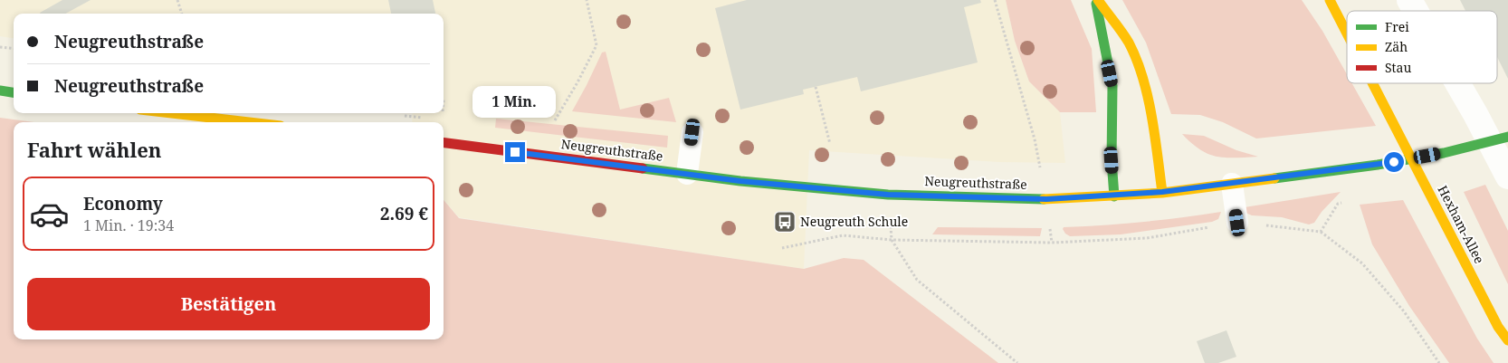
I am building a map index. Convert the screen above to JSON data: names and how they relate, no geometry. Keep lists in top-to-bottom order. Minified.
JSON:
{"streets":{"street":["Neugreuthstraße","Hexham-Allee"]},"places":{"bus stop":["Neugreuth Schule"]},"legend":["Frei","Zäh","Stau"],"page":{"banner":["Neugreuthstraße","Neugreuthstraße"],"bubble":"1 Min.","heading":"Fahrt wählen","list":[{"name":"Economy","note":"1 Min. · 19:34","value":"2.69 €"}],"buttons":"Bestätigen"}}
